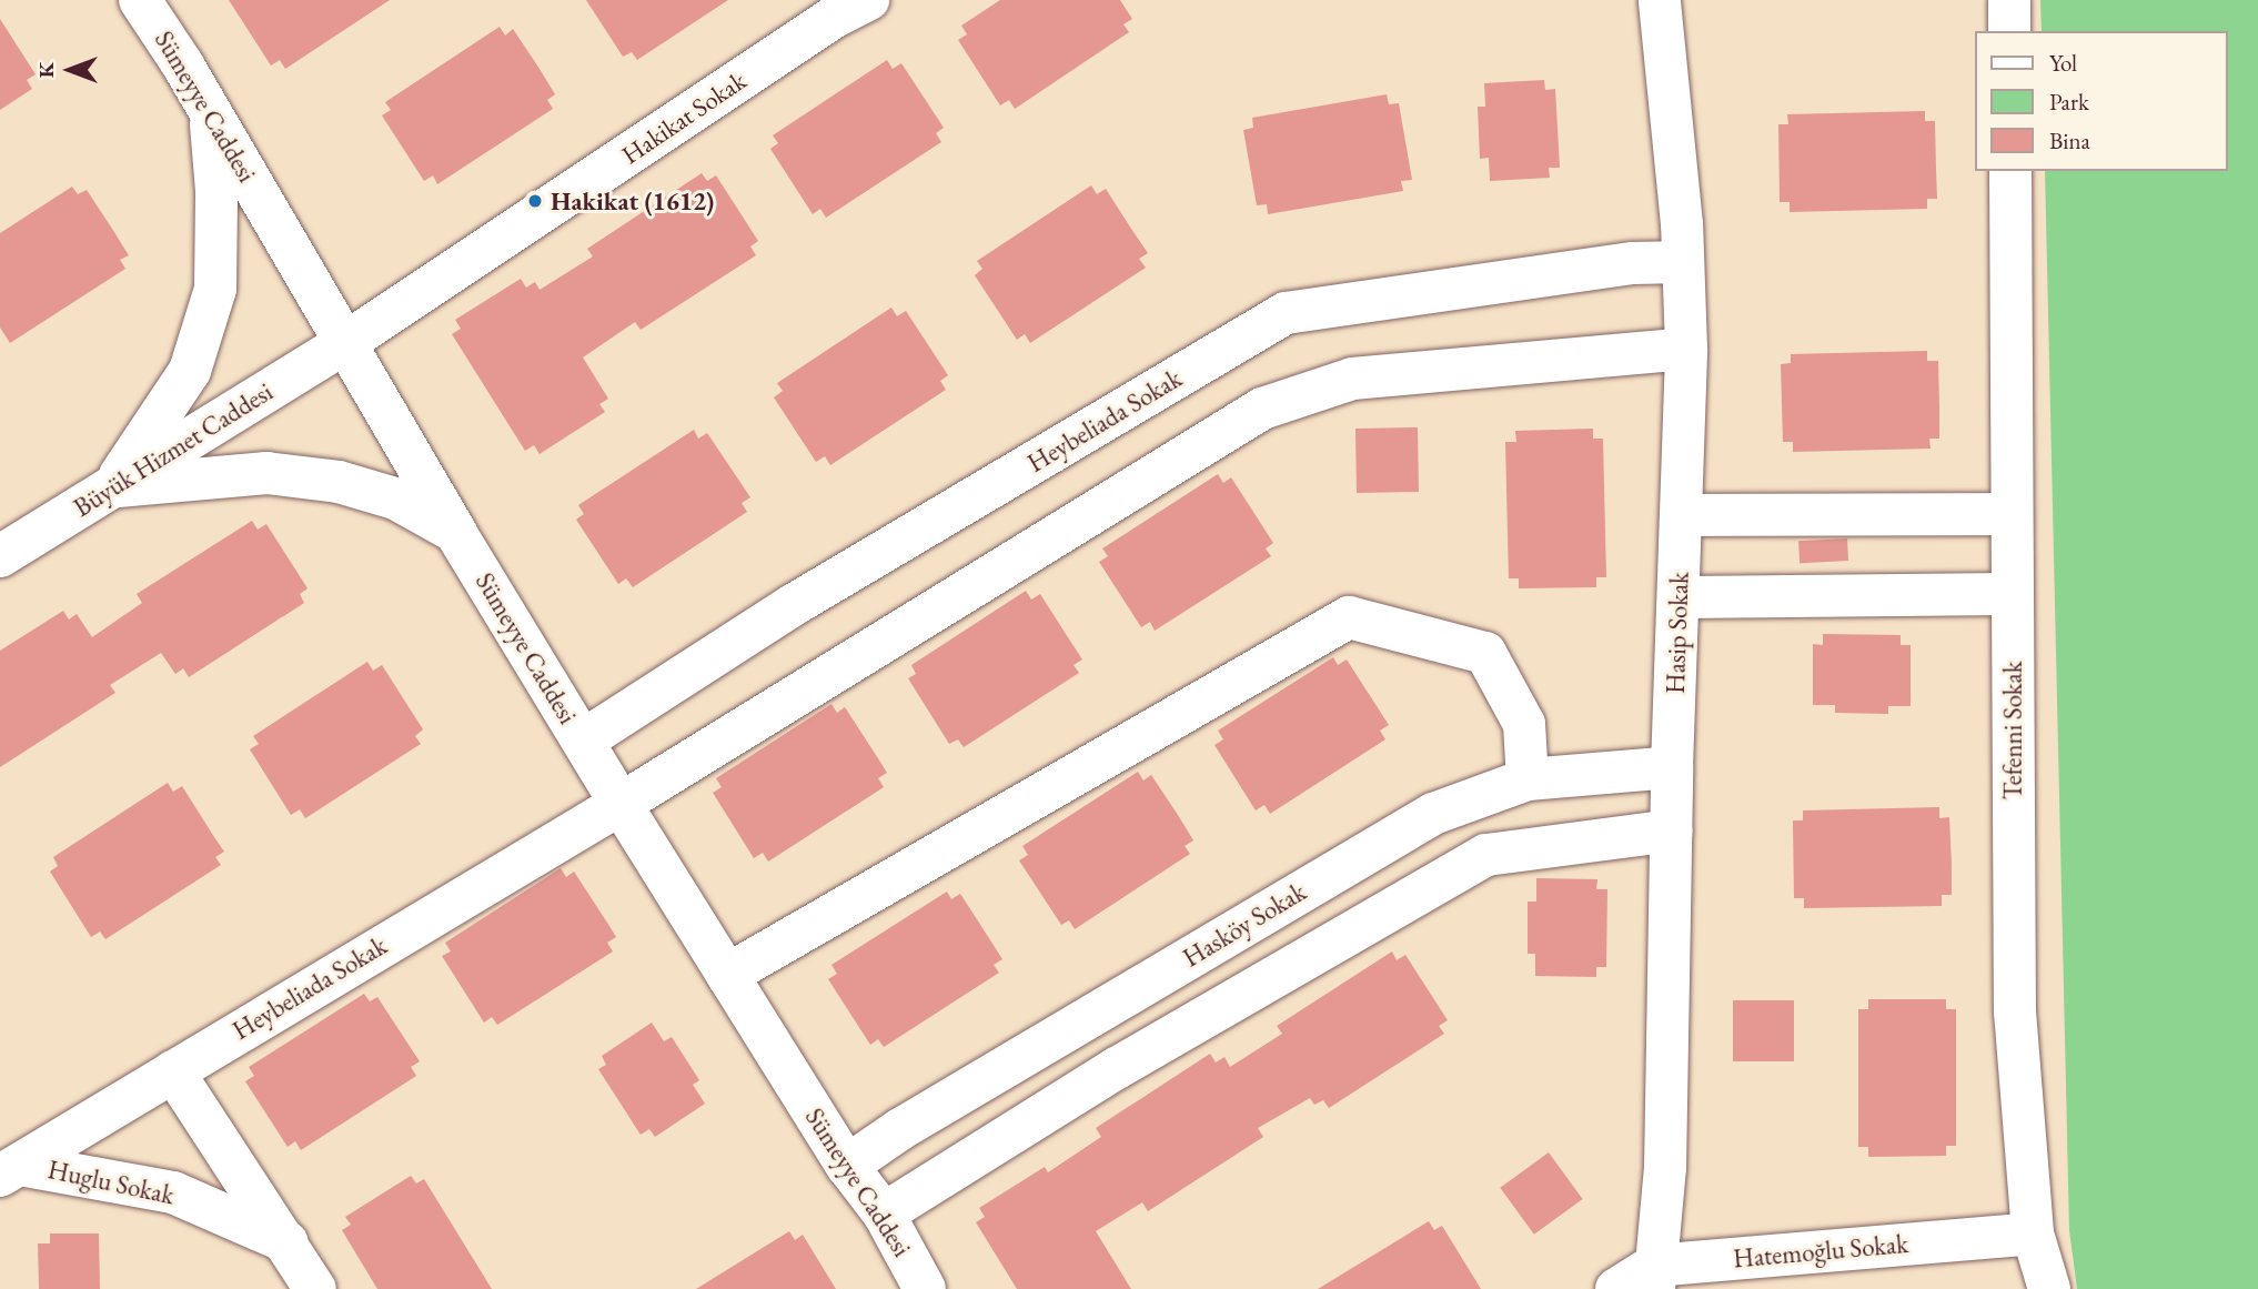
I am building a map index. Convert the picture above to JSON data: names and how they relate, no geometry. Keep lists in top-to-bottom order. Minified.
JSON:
{"streets":{"street":["Sümeyye Caddesi","Hakikat Sokak","Heybeliada Sokak","Büyük Hizmet Caddesi","Hasip Sokak","Tefenni Sokak","Hasköy Sokak","Huglu Sokak","Hatemoğlu Sokak"]},"crossings":[["Sümeyye Caddesi","Hakikat Sokak"],["Sümeyye Caddesi","Heybeliada Sokak"],["Sümeyye Caddesi","Büyük Hizmet Caddesi"],["Sümeyye Caddesi","Hasköy Sokak"],["Hakikat Sokak","Büyük Hizmet Caddesi"],["Heybeliada Sokak","Hasip Sokak"],["Heybeliada Sokak","Huglu Sokak"],["Hasip Sokak","Hasköy Sokak"],["Hasip Sokak","Hatemoğlu Sokak"],["Tefenni Sokak","Hatemoğlu Sokak"]],"places":["Hakikat (1612)"],"legend":["Yol","Park","Bina"],"north":"left"}
